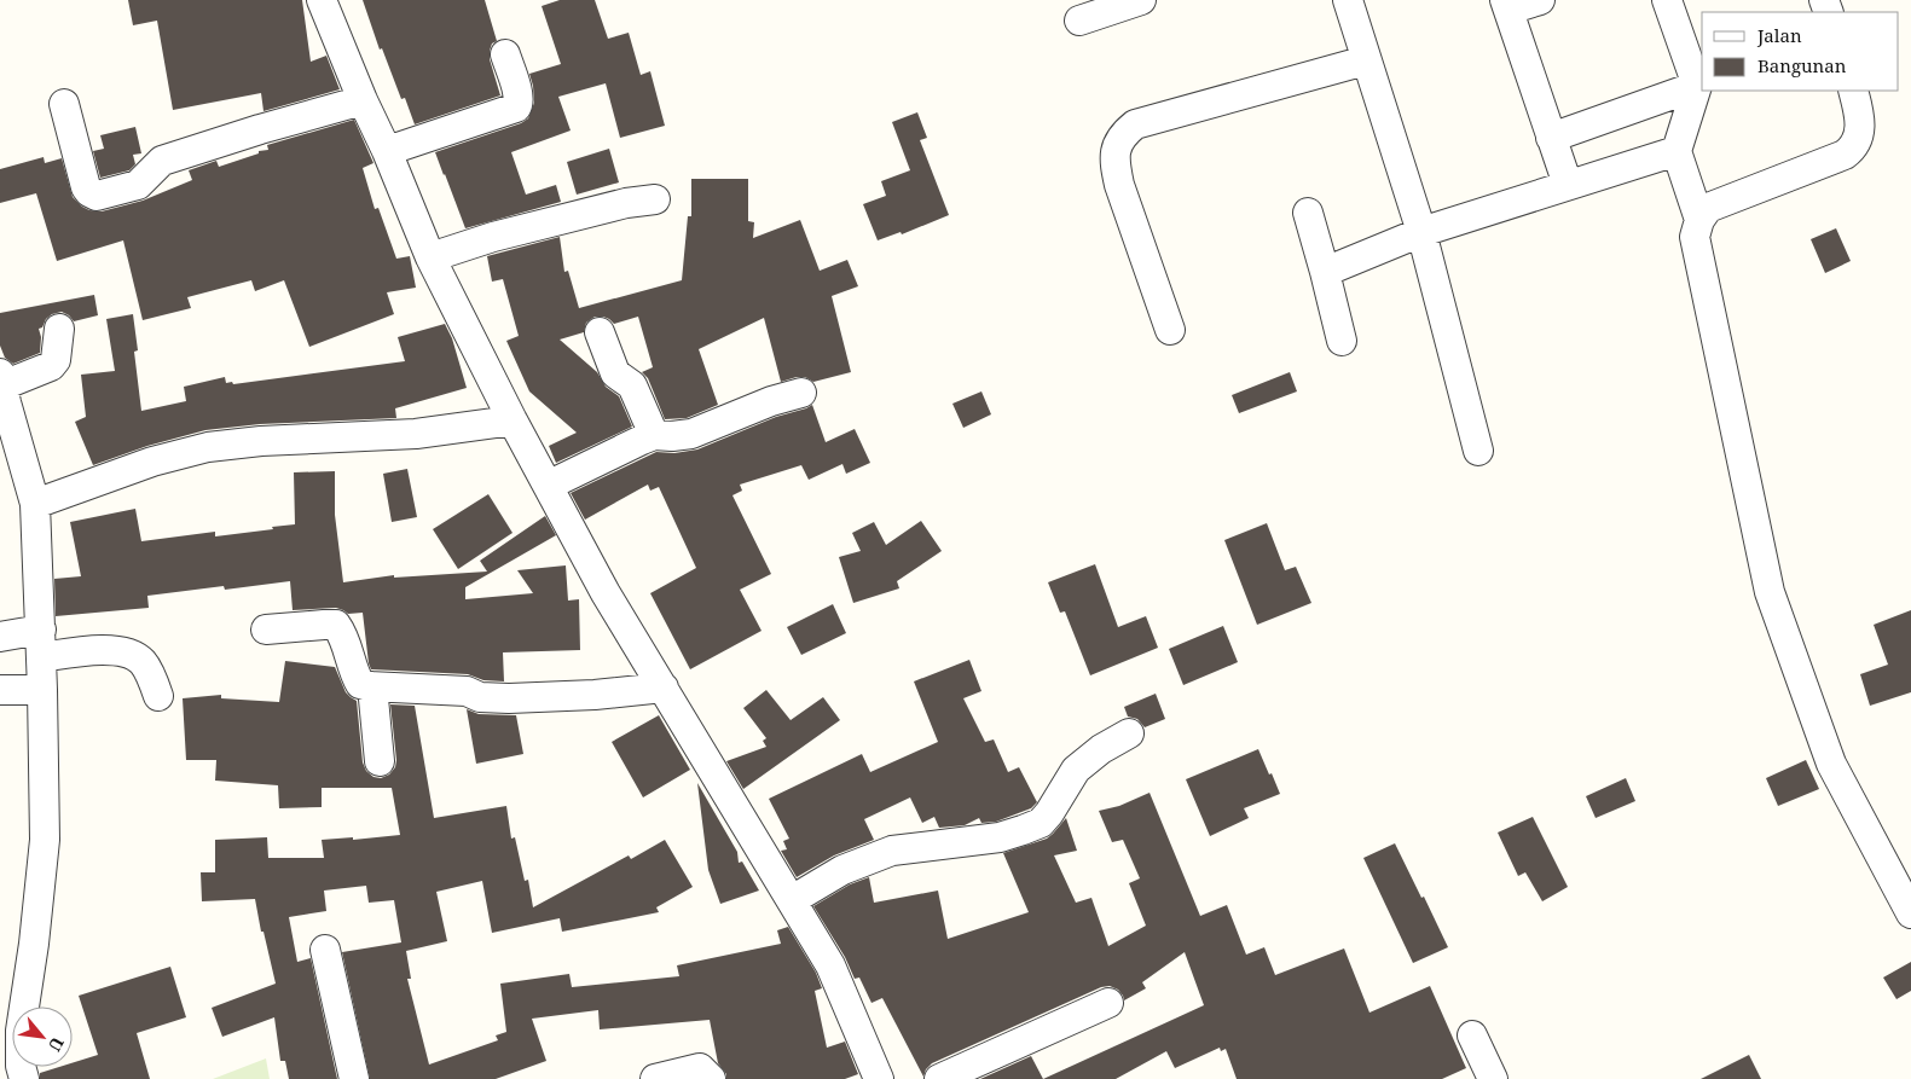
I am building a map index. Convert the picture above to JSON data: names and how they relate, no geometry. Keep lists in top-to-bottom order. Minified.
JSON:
{"legend":["Jalan","Bangunan"],"north":"bottom right"}
